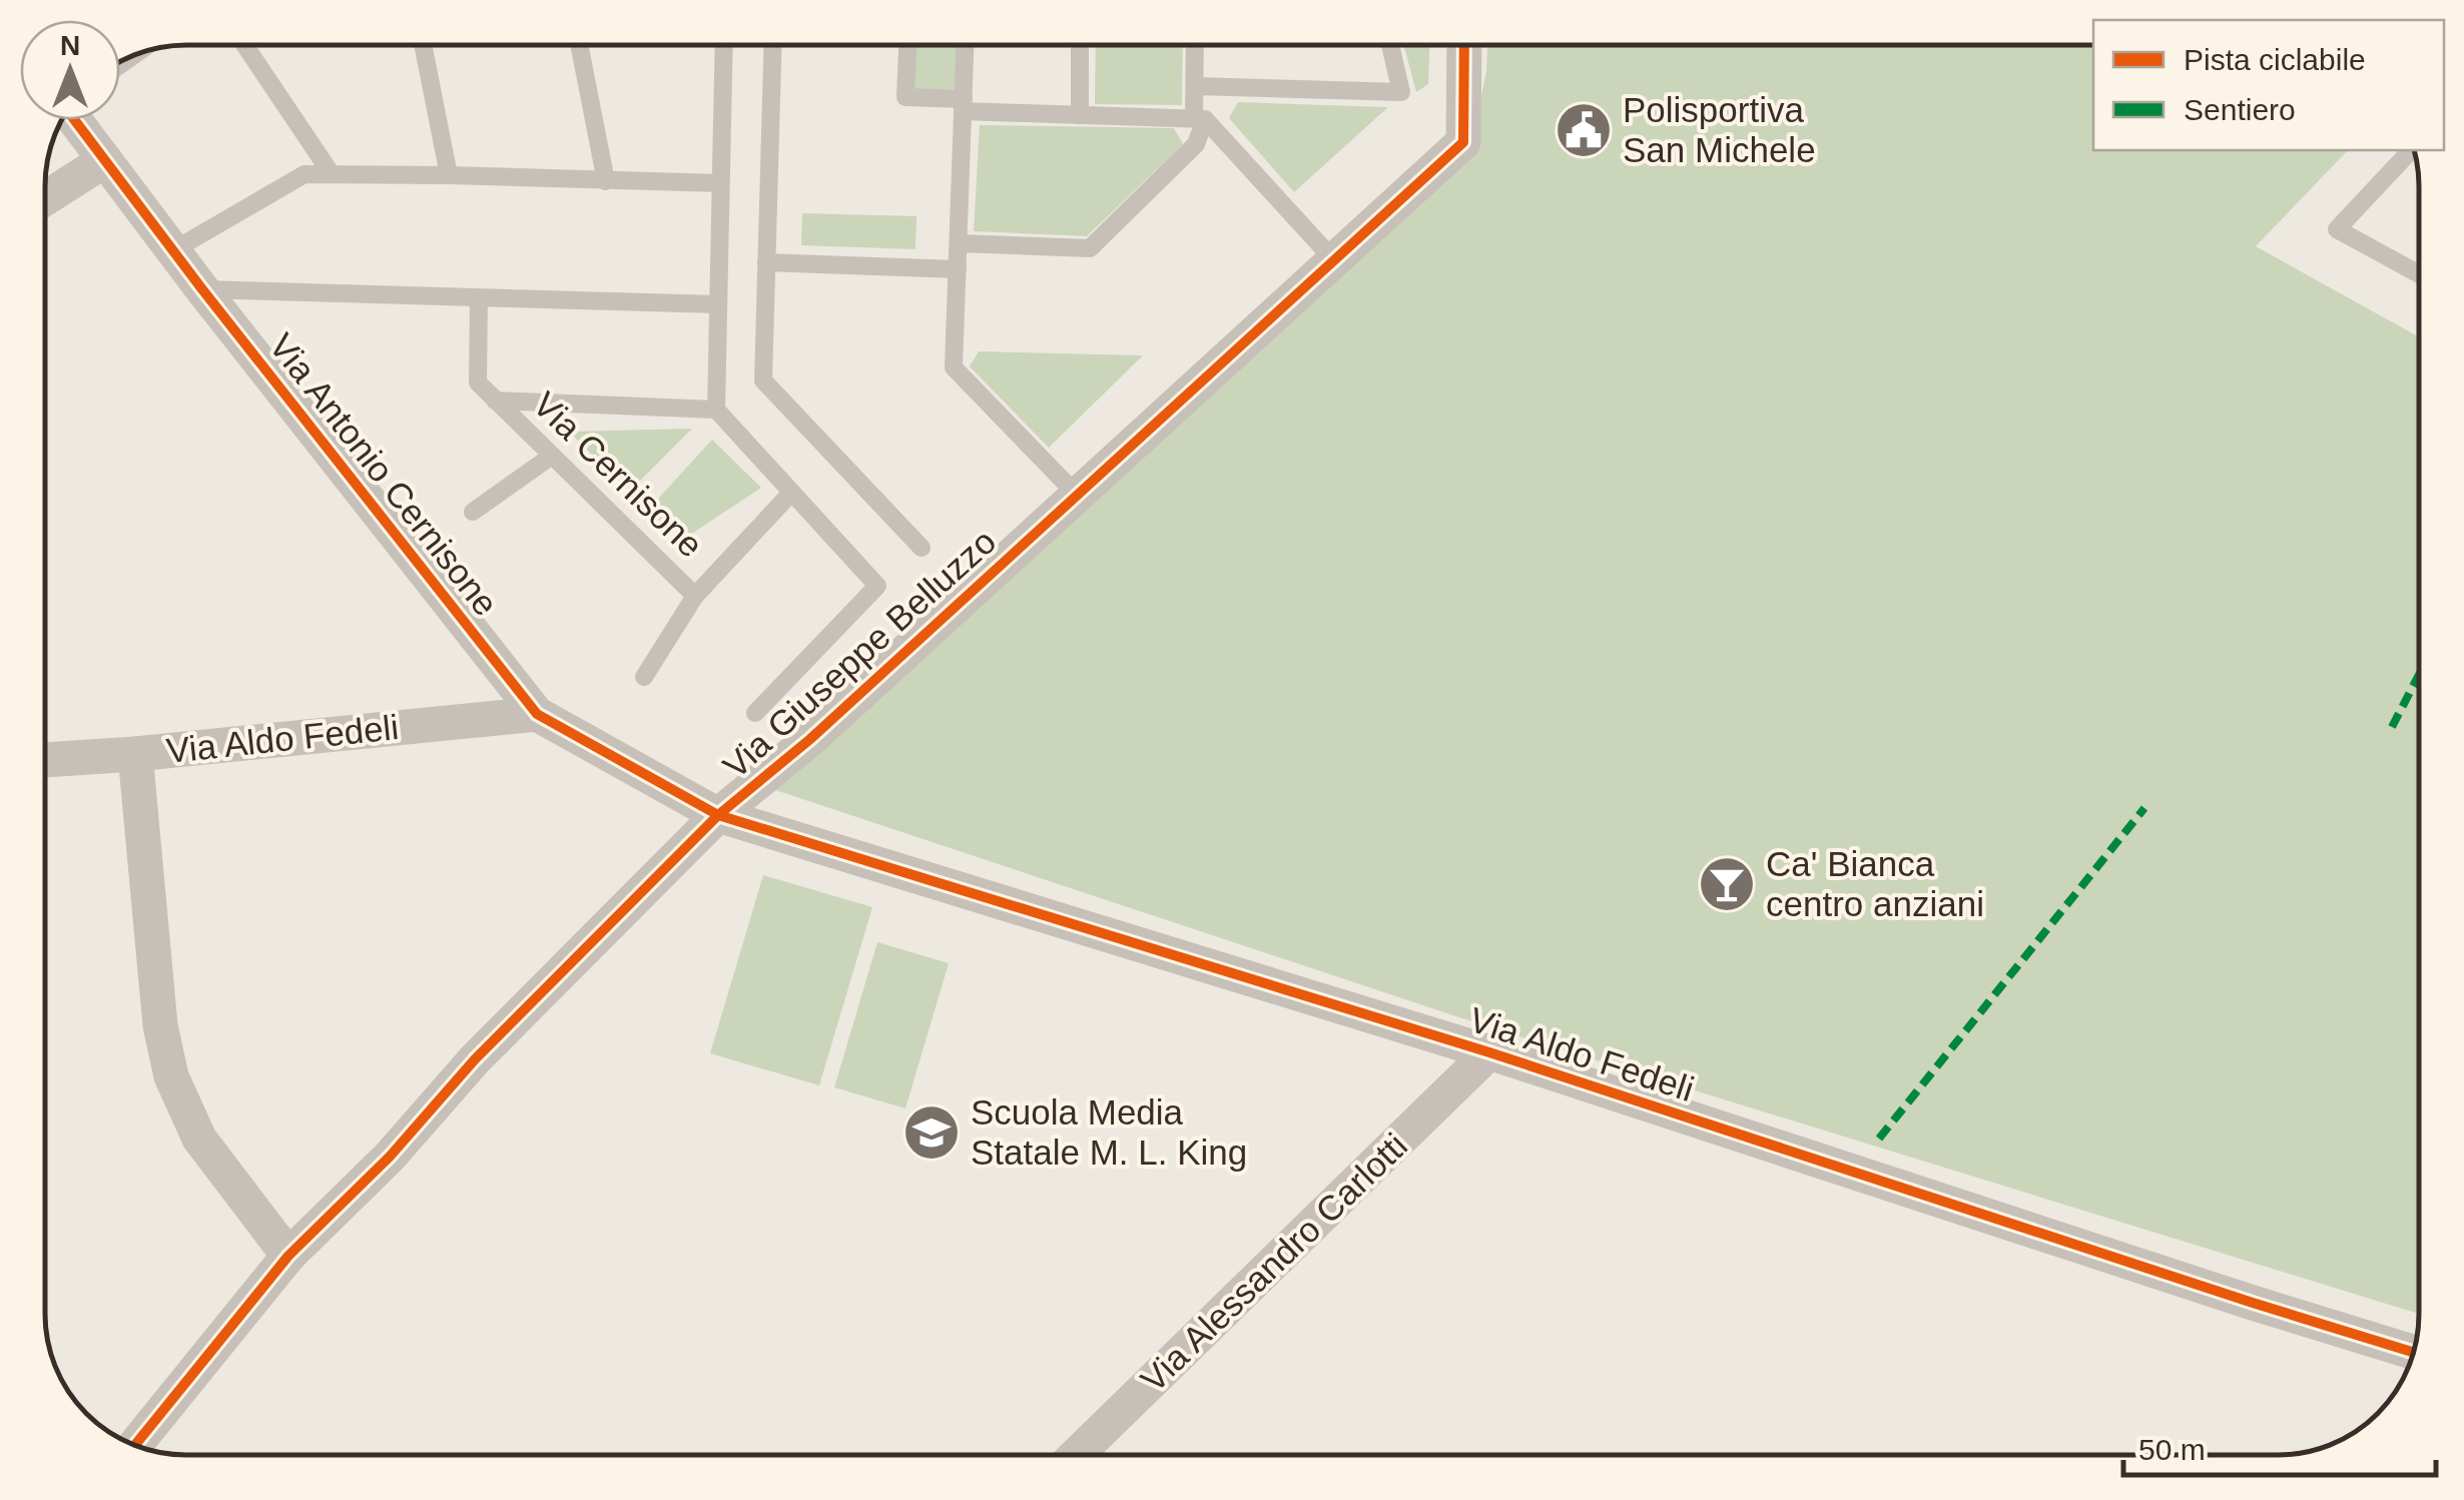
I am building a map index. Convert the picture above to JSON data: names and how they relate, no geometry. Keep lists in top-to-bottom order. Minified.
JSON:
{"streets":{"street":["Via Antonio Cernisone","Via Giuseppe Belluzzo","Via Aldo Fedeli","Via Alessandro Carlotti"],"lane":["Via Cernisone"]},"crossings":[["Via Antonio Cernisone","Via Giuseppe Belluzzo"],["Via Antonio Cernisone","Via Aldo Fedeli"],["Via Giuseppe Belluzzo","Via Aldo Fedeli"],["Via Aldo Fedeli","Via Alessandro Carlotti"]],"places":{"public building":["Polisportiva San Michele"],"bar":["Ca' Bianca centro anziani"],"school or university":["Scuola Media Statale M. L. King"]},"legend":["Pista ciclabile","Sentiero"],"scale_bar":"50 m","north":"top"}
